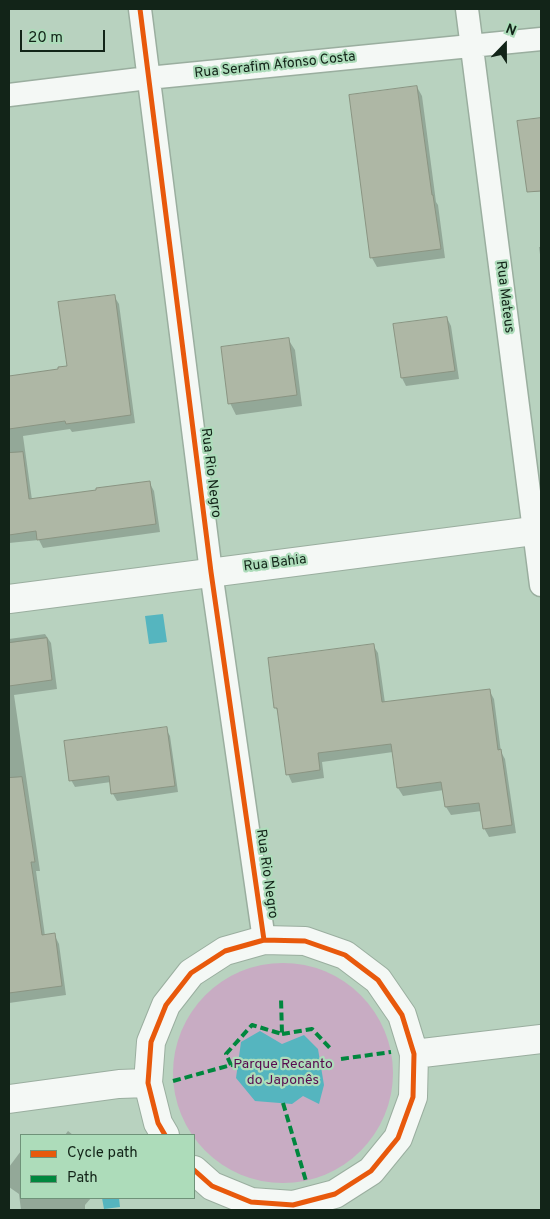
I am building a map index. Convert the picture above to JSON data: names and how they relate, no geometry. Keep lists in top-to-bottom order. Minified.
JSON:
{"streets":{"street":["Rua Serafim Afonso Costa","Rua Mateus","Rua Rio Negro","Rua Bahia"]},"crossings":[["Rua Serafim Afonso Costa","Rua Mateus"],["Rua Serafim Afonso Costa","Rua Rio Negro"],["Rua Mateus","Rua Bahia"],["Rua Rio Negro","Rua Bahia"]],"parks":["Parque Recanto do Japonês"],"legend":["Cycle path","Path"],"scale_bar":"20 m","north":"top"}
